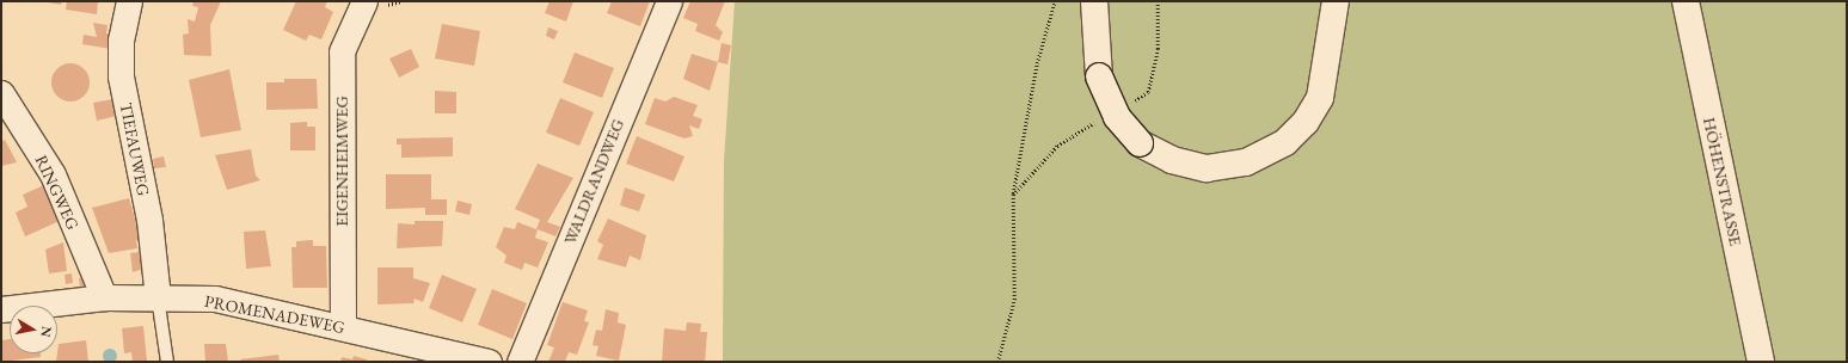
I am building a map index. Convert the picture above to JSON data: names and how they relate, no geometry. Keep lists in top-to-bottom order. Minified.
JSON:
{"streets":{"street":["TIEFAUWEG","EIGENHEIMWEG","WALDRANDWEG","HÖHENSTRASSE","RINGWEG","PROMENADEWEG"]},"crossings":[["TIEFAUWEG","PROMENADEWEG"],["EIGENHEIMWEG","PROMENADEWEG"],["RINGWEG","PROMENADEWEG"]],"north":"right"}
